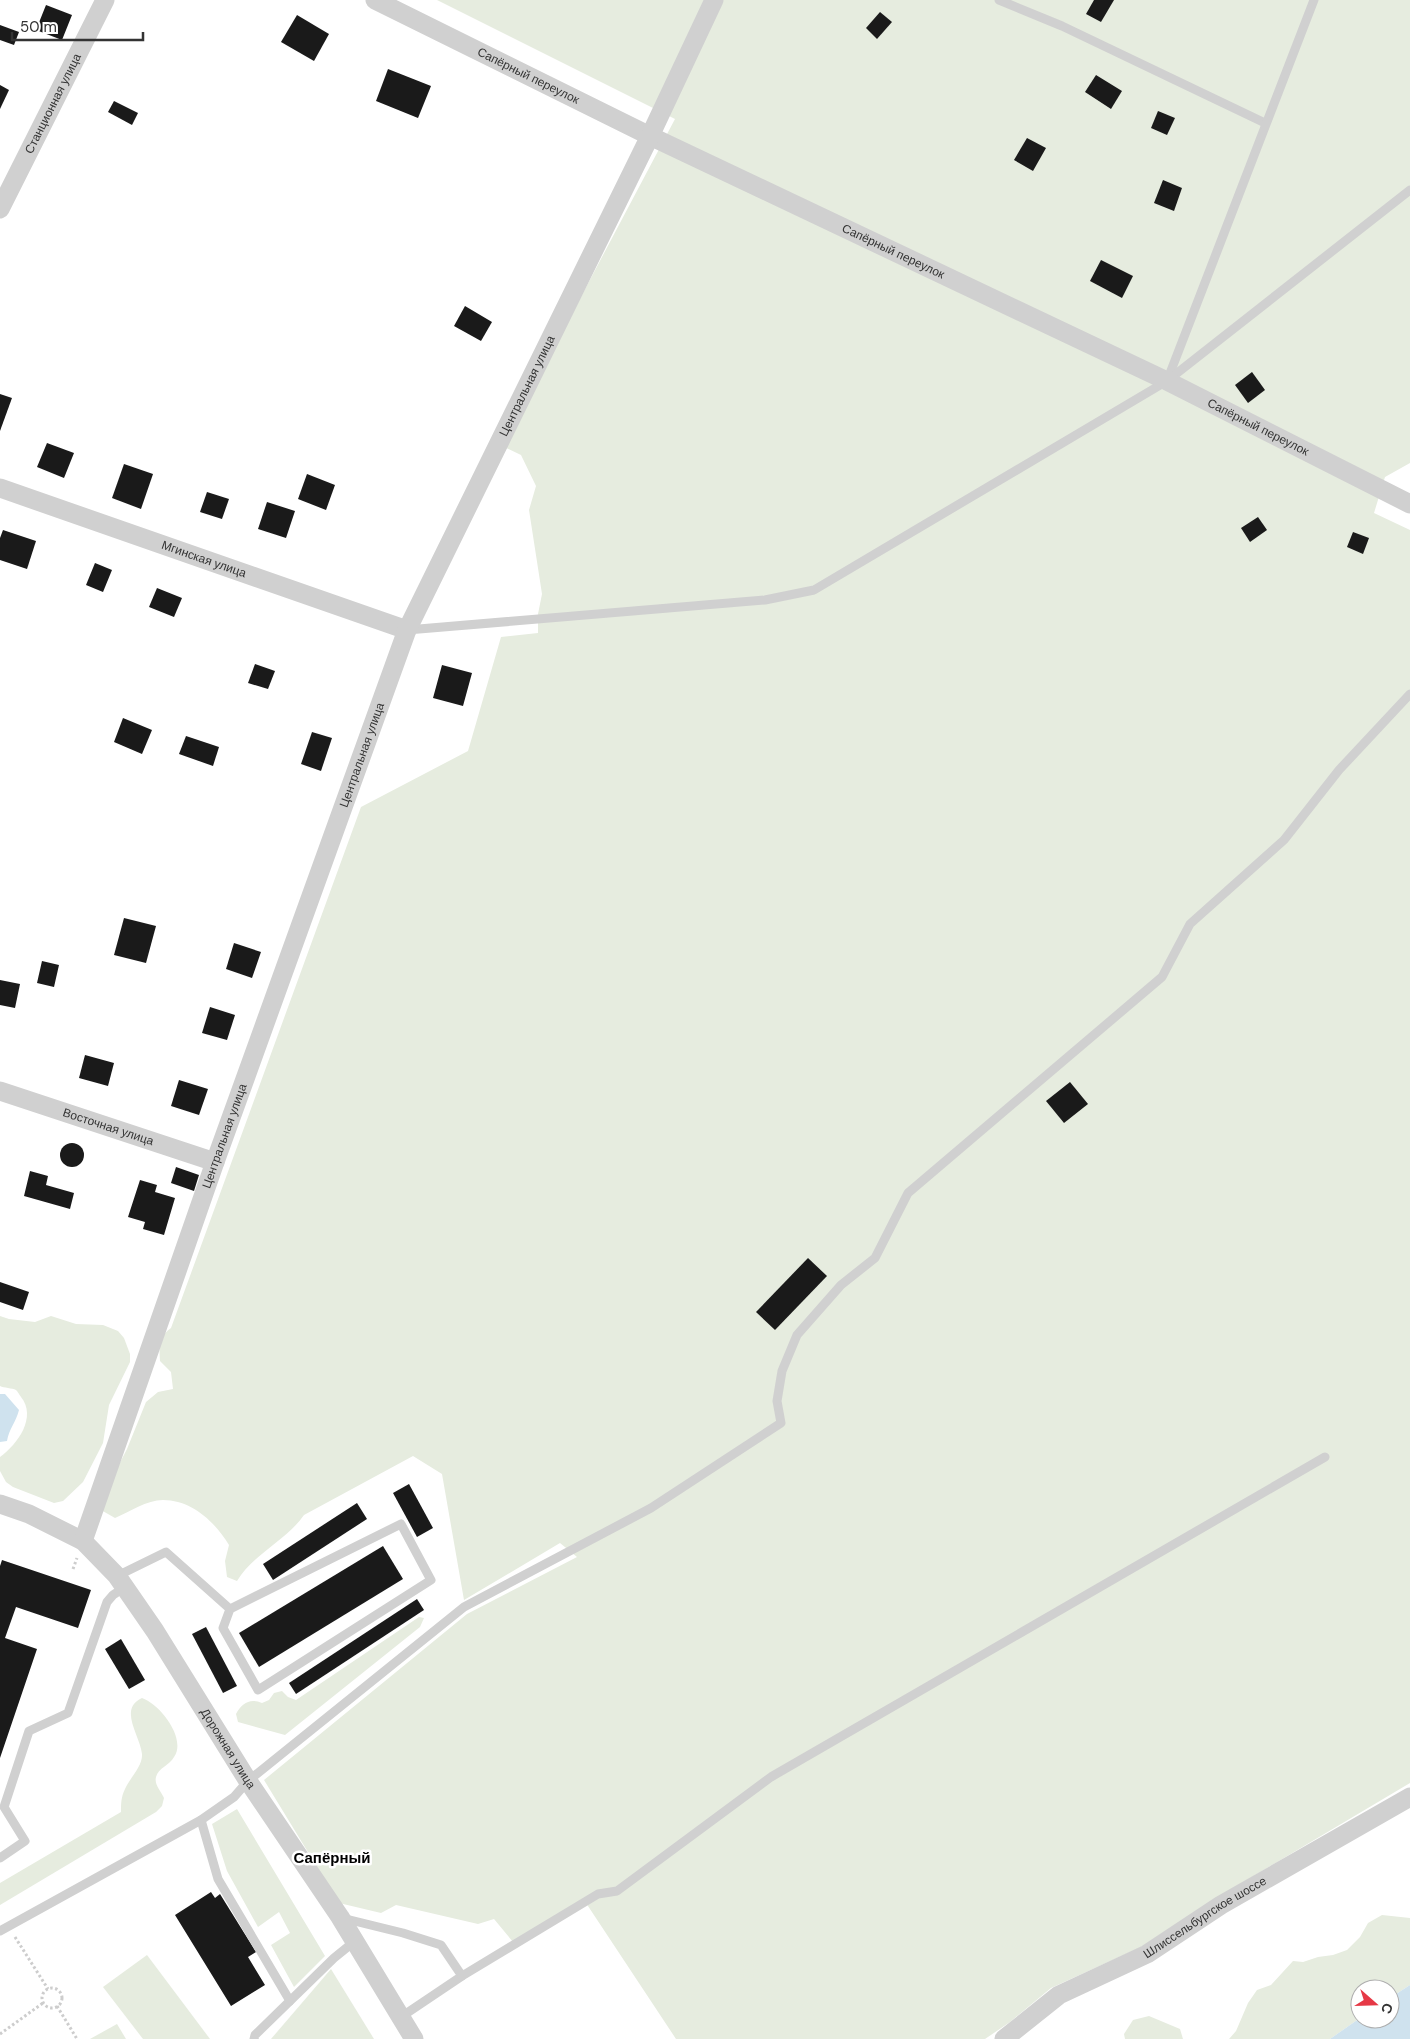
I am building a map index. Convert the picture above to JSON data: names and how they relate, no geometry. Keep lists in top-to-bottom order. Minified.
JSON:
{"streets":{"street":["Сапёрный переулок","Станционная улица","Центральная улица","Мгинская улица","Восточная улица","Дорожная улица","Шлиссельбургское шоссе"]},"crossings":[["Сапёрный переулок","Центральная улица"],["Центральная улица","Мгинская улица"],["Центральная улица","Восточная улица"],["Центральная улица","Дорожная улица"]],"districts":["Сапёрный"],"scale_bar":"50 m","north":"right"}
